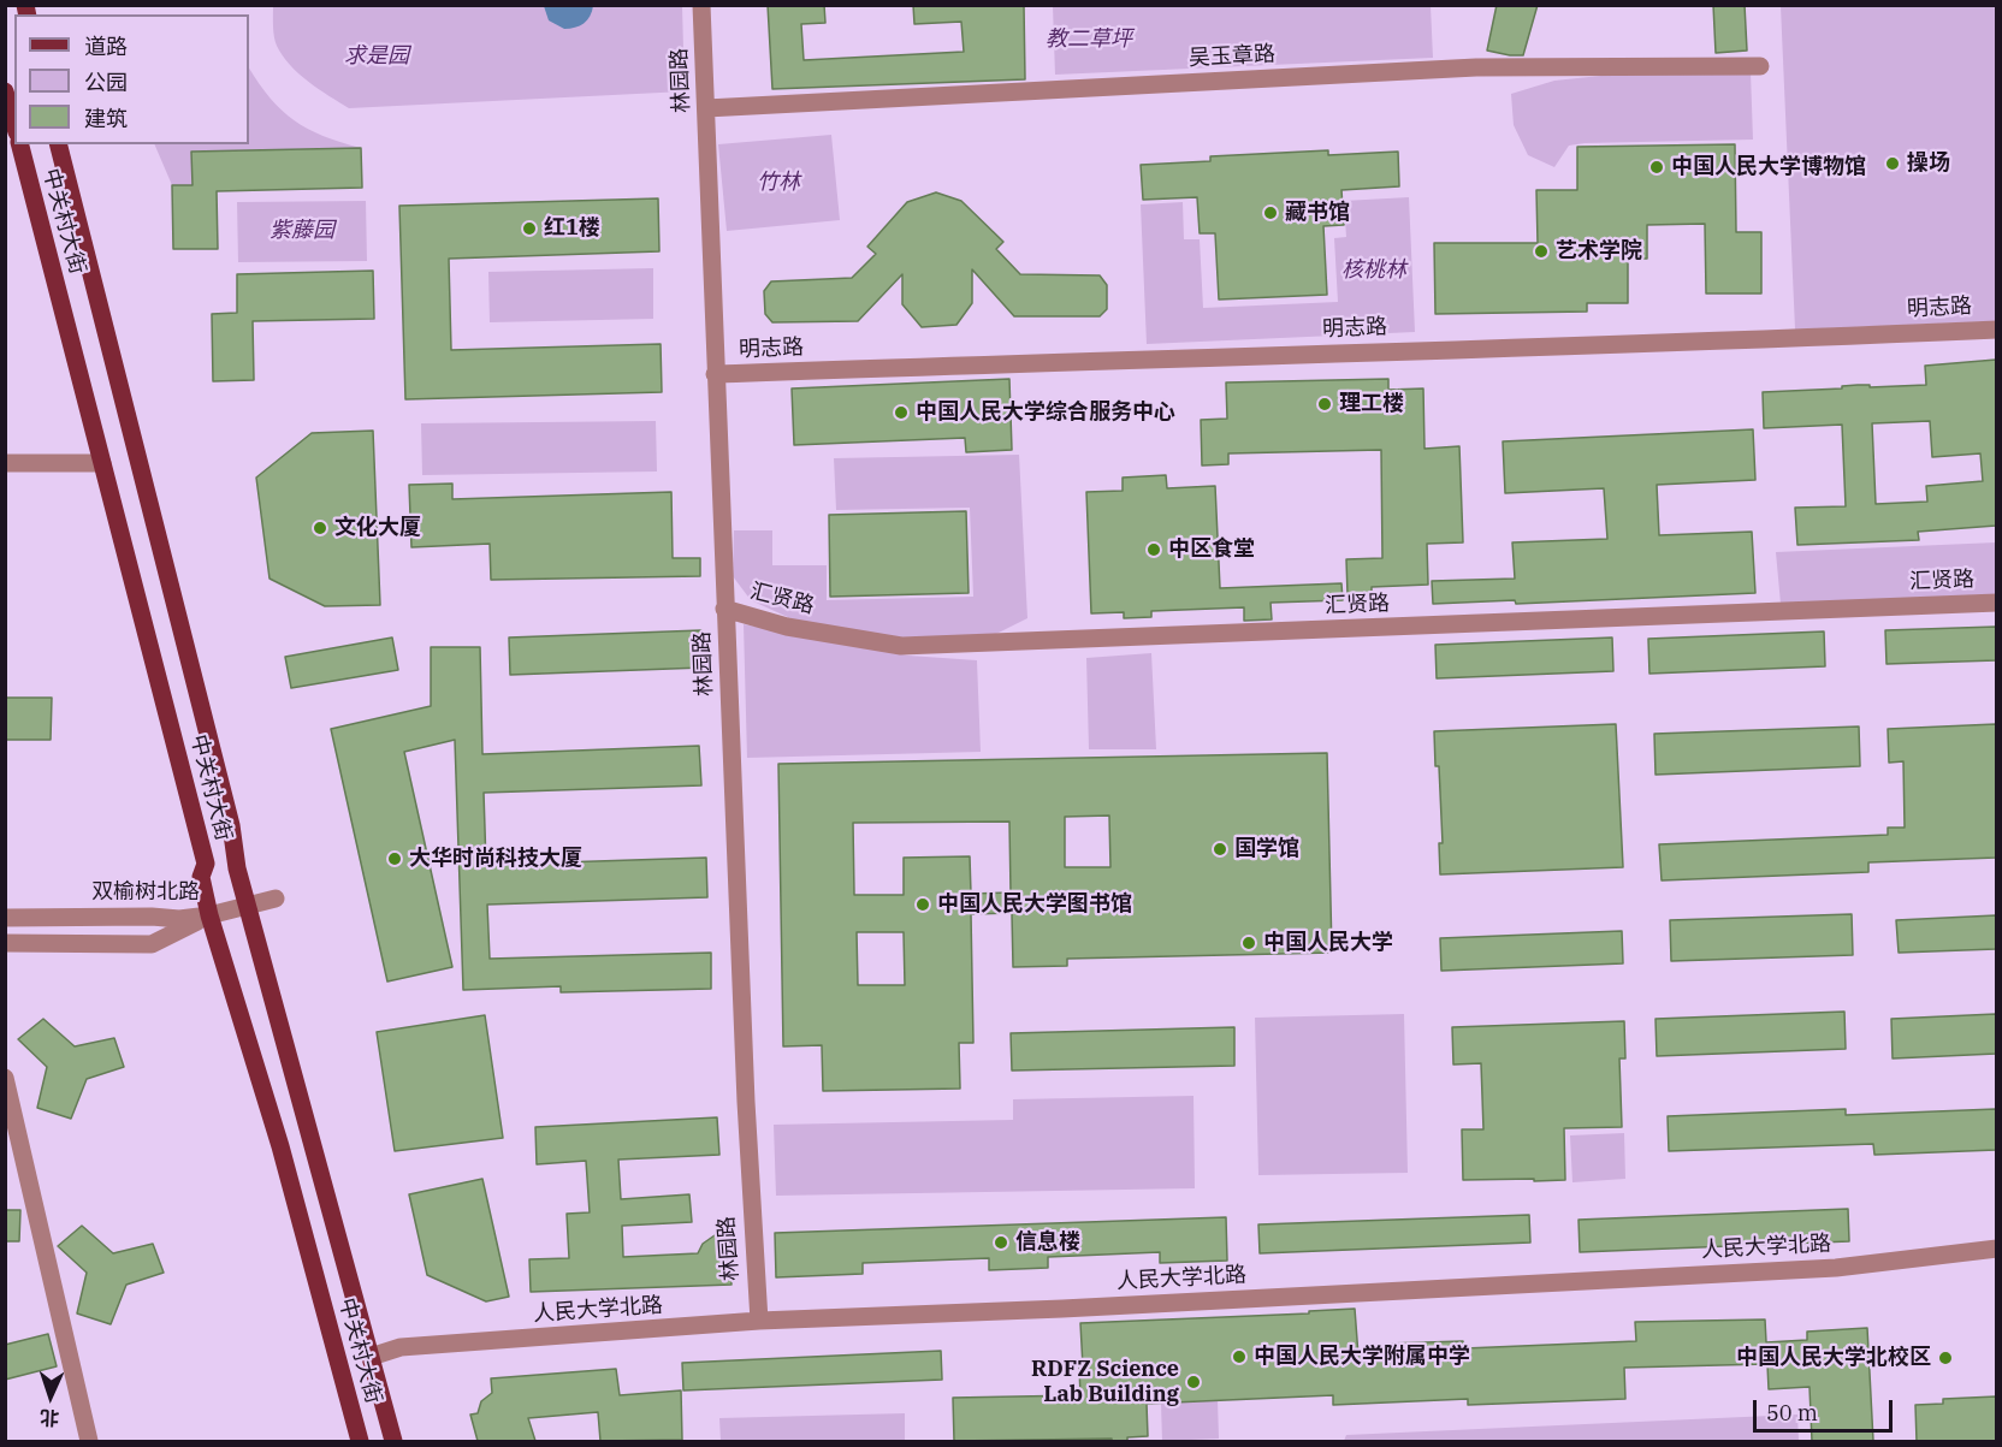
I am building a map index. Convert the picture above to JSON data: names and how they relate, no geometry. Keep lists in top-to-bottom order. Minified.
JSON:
{"streets":{"main road":["中关村大街"],"street":["吴玉章路","林园路","明志路","汇贤路","双榆树北路","人民大学北路"]},"crossings":[["吴玉章路","林园路"],["林园路","明志路"],["林园路","汇贤路"],["林园路","人民大学北路"],["中关村大街","双榆树北路"],["中关村大街","人民大学北路"]],"parks":["教二草坪","求是园","竹林","紫藤园","核桃林"],"places":["操场","中国人民大学博物馆","藏书馆","红1楼","艺术学院","理工楼","中国人民大学综合服务中心","文化大厦","中区食堂","国学馆","大华时尚科技大厦","中国人民大学图书馆","中国人民大学","信息楼","中国人民大学附属中学","中国人民大学北校区","RDFZ Science Lab Building"],"legend":["道路","公园","建筑"],"scale_bar":"50 m","north":"bottom"}
